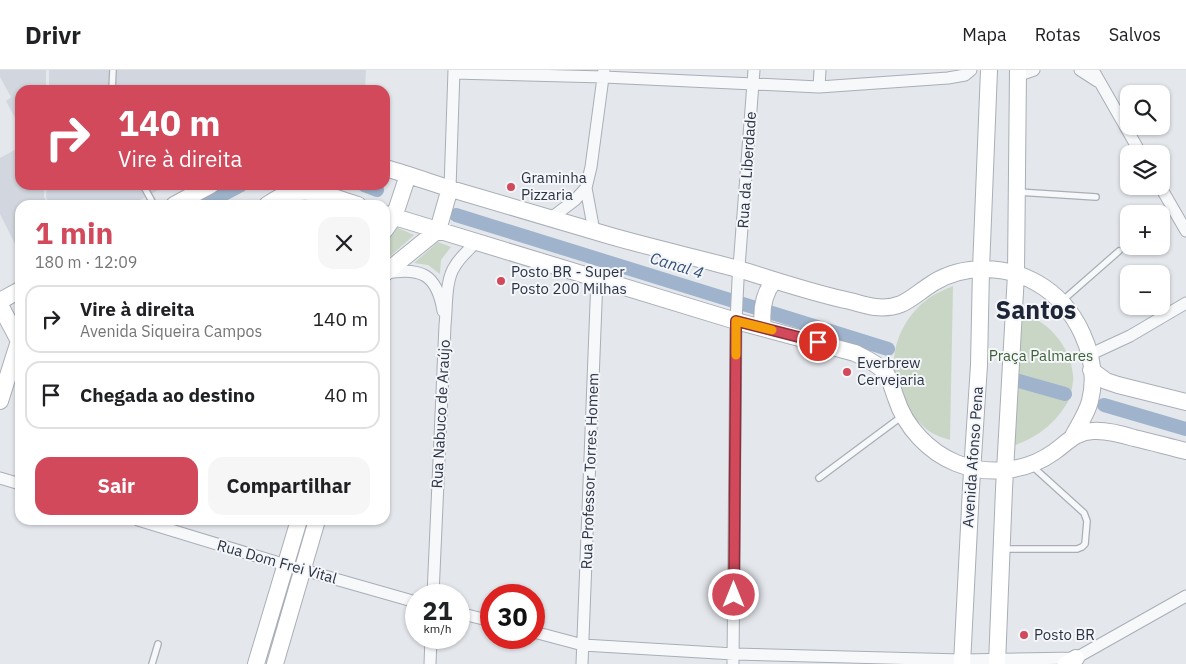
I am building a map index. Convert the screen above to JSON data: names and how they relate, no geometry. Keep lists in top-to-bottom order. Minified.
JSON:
{"streets":{"main road":["Avenida Afonso Pena"],"street":["Rua da Liberdade","Rua Nabuco de Araújo","Rua Professor Torres Homem","Rua Dom Frei Vital"]},"districts":["Santos"],"water":["Canal 4"],"parks":["Praça Palmares"],"places":["Graminha Pizzaria","Posto BR - Super Posto 200 Milhas","Everbrew Cervejaria","Posto BR"],"page":{"header":"Drivr","nav":["Mapa","Rotas","Salvos"],"map_buttons":["+","−"],"turn":["140 m","Vire à direita"],"heading":["1 min","180 m · 12:09"],"list":[{"name":"Vire à direita","note":"Avenida Siqueira Campos","value":"140 m"},{"name":"Chegada ao destino","value":"40 m"}],"buttons":["Sair","Compartilhar"],"speed":"21 km/h","limit":"30"}}
